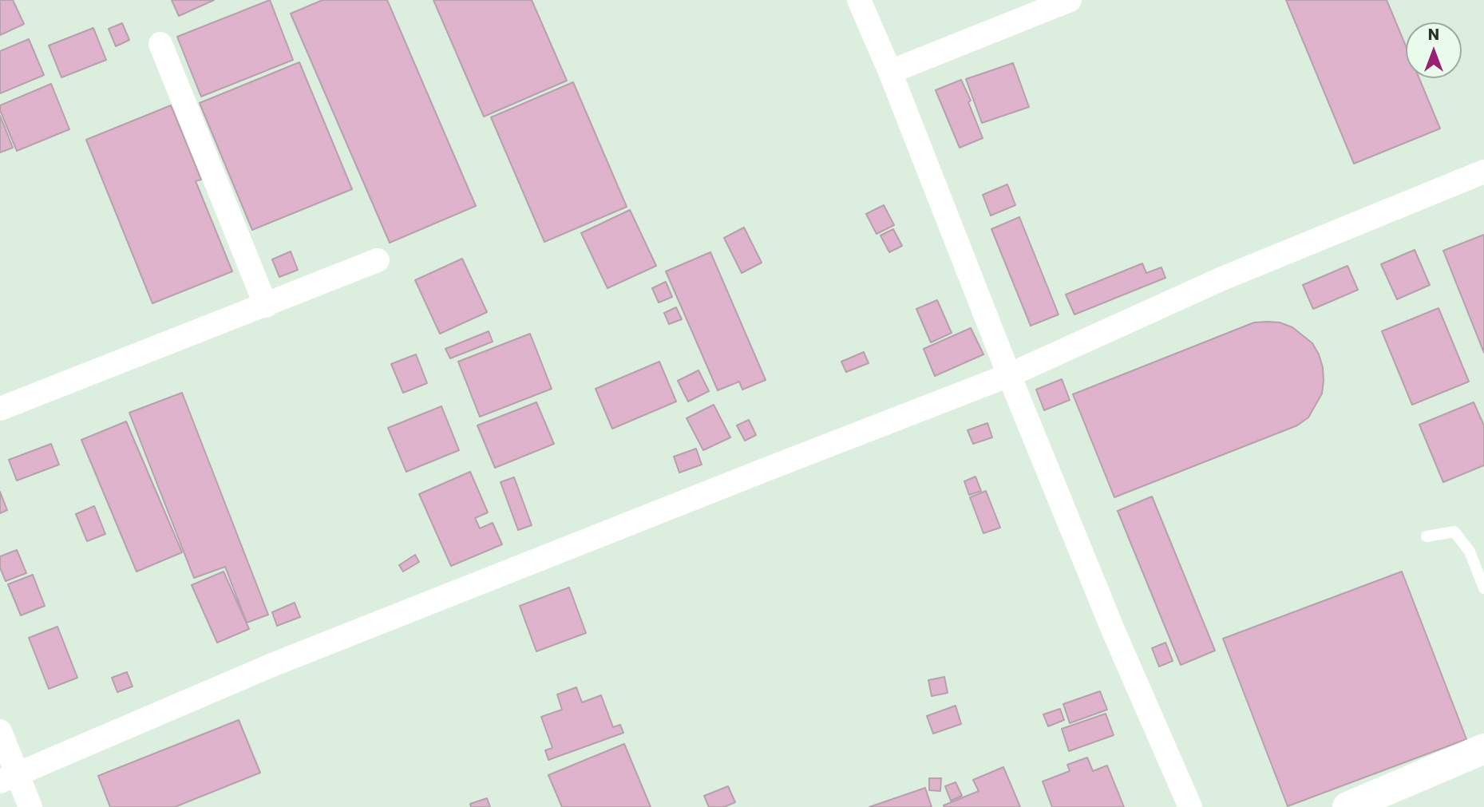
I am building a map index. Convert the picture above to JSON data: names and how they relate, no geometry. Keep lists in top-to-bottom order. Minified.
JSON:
{"north":"top"}
